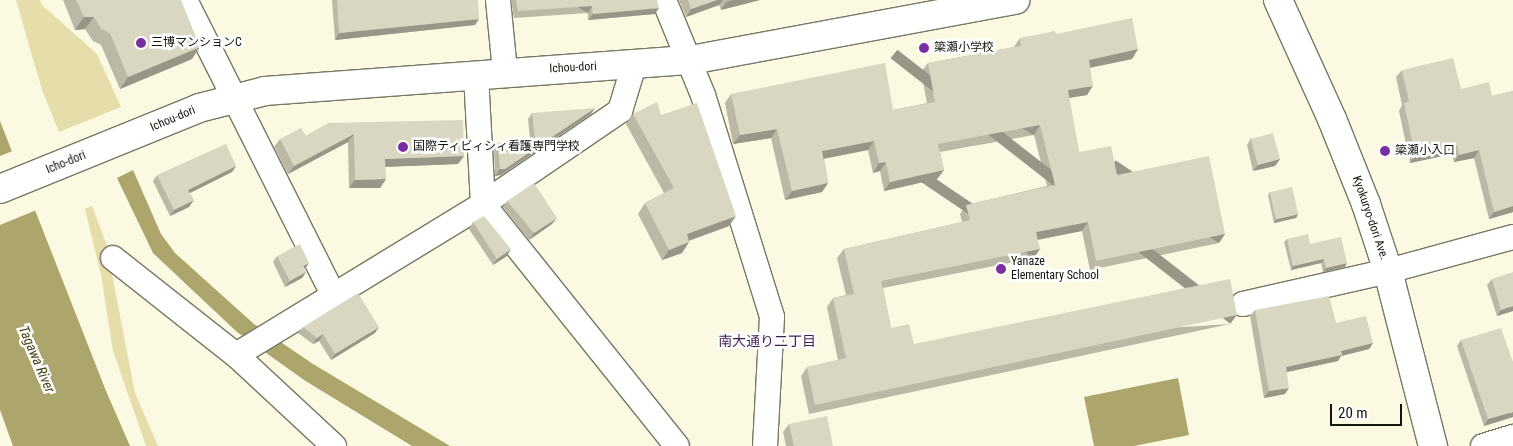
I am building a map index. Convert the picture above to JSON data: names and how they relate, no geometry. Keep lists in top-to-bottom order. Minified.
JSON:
{"streets":{"street":["Ichou-dori","Icho-dori","Kyokuryo-dori Ave."]},"crossings":[["Ichou-dori","Icho-dori"]],"districts":["南大通り二丁目"],"water":["Tagawa River"],"places":["三博マンションC","簗瀬小学校","国際ティビィシィ看護専門学校","簗瀬小入口","Yanaze Elementary School"],"scale_bar":"20 m"}
